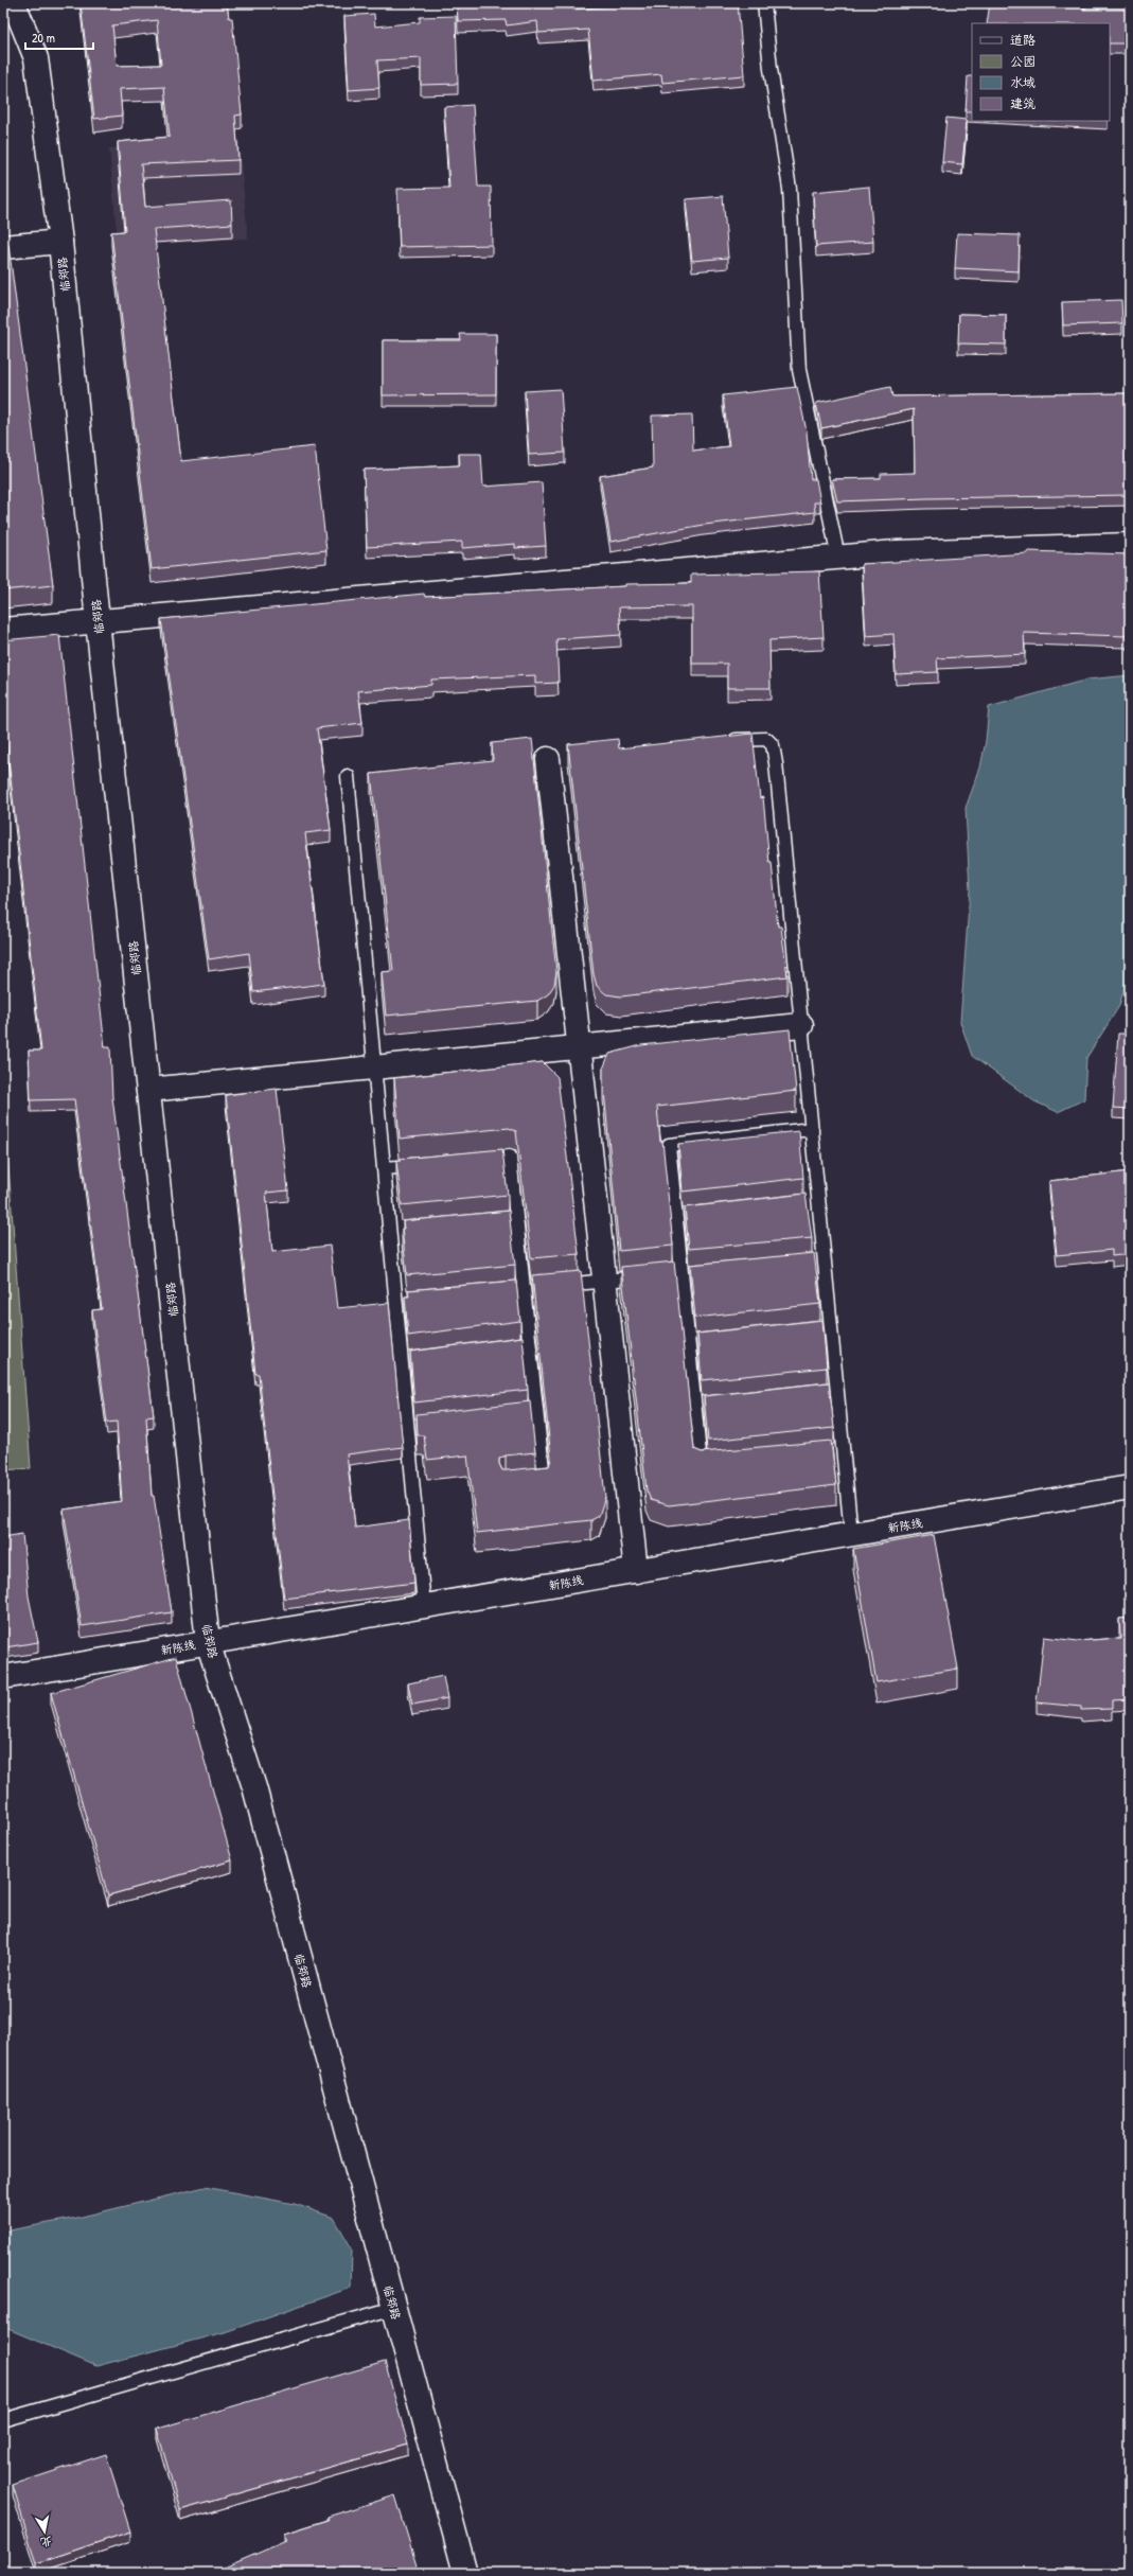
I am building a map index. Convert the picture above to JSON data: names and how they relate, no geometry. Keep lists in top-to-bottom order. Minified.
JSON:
{"streets":{"street":["临郑路","新陈线"]},"crossings":[["临郑路","新陈线"]],"legend":["道路","公园","水域","建筑"],"scale_bar":"20 m","north":"bottom"}
